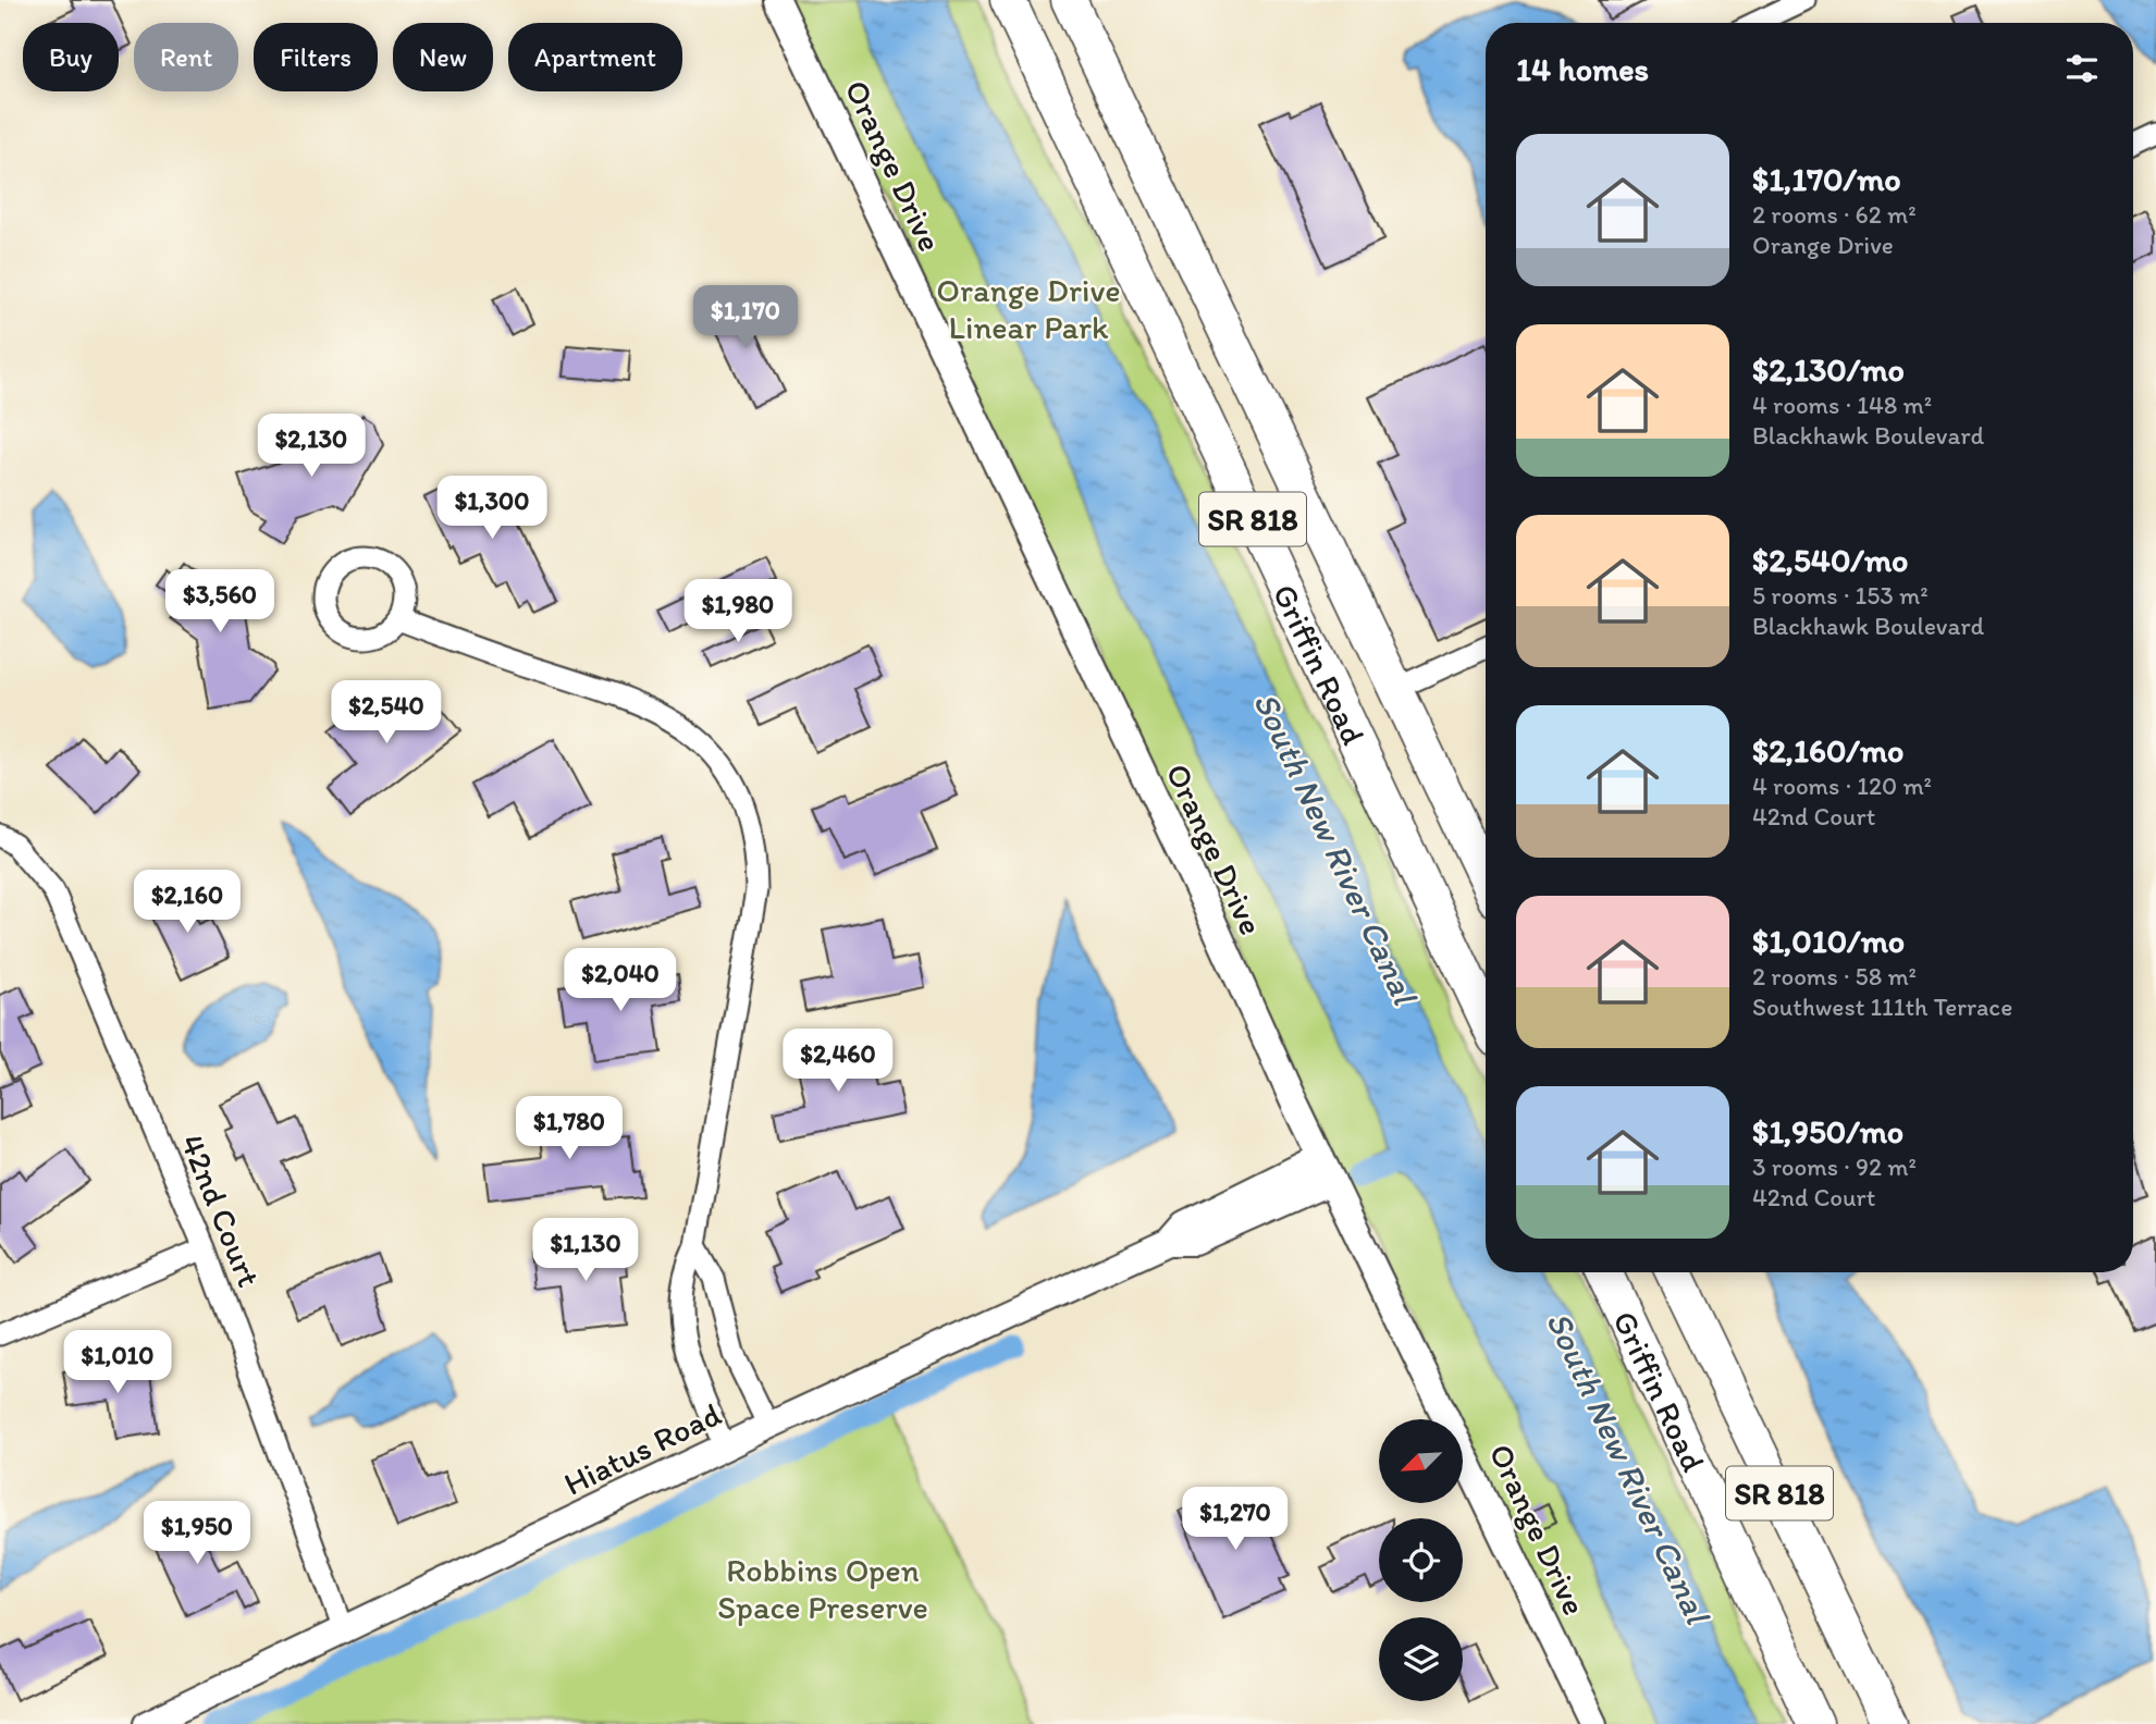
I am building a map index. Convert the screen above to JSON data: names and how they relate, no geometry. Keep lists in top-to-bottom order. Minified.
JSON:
{"streets":{"main road":["SR 818","Griffin Road"],"street":["Orange Drive","42nd Court","Hiatus Road"]},"crossings":[["Orange Drive","Hiatus Road"],["42nd Court","Hiatus Road"]],"water":["South New River Canal"],"parks":["Orange Drive Linear Park","Robbins Open Space Preserve"],"north":"bottom left","page":{"chip":["Buy","Rent","Filters","New","Apartment"],"heading":"14 homes","list":[{"name":"$1,170/mo","note":"2 rooms · 62 m² · Orange Drive"},{"name":"$2,130/mo","note":"4 rooms · 148 m² · Blackhawk Boulevard"},{"name":"$2,540/mo","note":"5 rooms · 153 m² · Blackhawk Boulevard"},{"name":"$2,160/mo","note":"4 rooms · 120 m² · 42nd Court"},{"name":"$1,010/mo","note":"2 rooms · 58 m² · Southwest 111th Terrace"},{"name":"$1,950/mo","note":"3 rooms · 92 m² · 42nd Court"}],"price":["$1,170","$2,130","$1,300","$3,560","$1,980","$2,540","$2,160","$2,040","$2,460","$1,780","$1,130","$1,010","$1,270","$1,950"]}}
